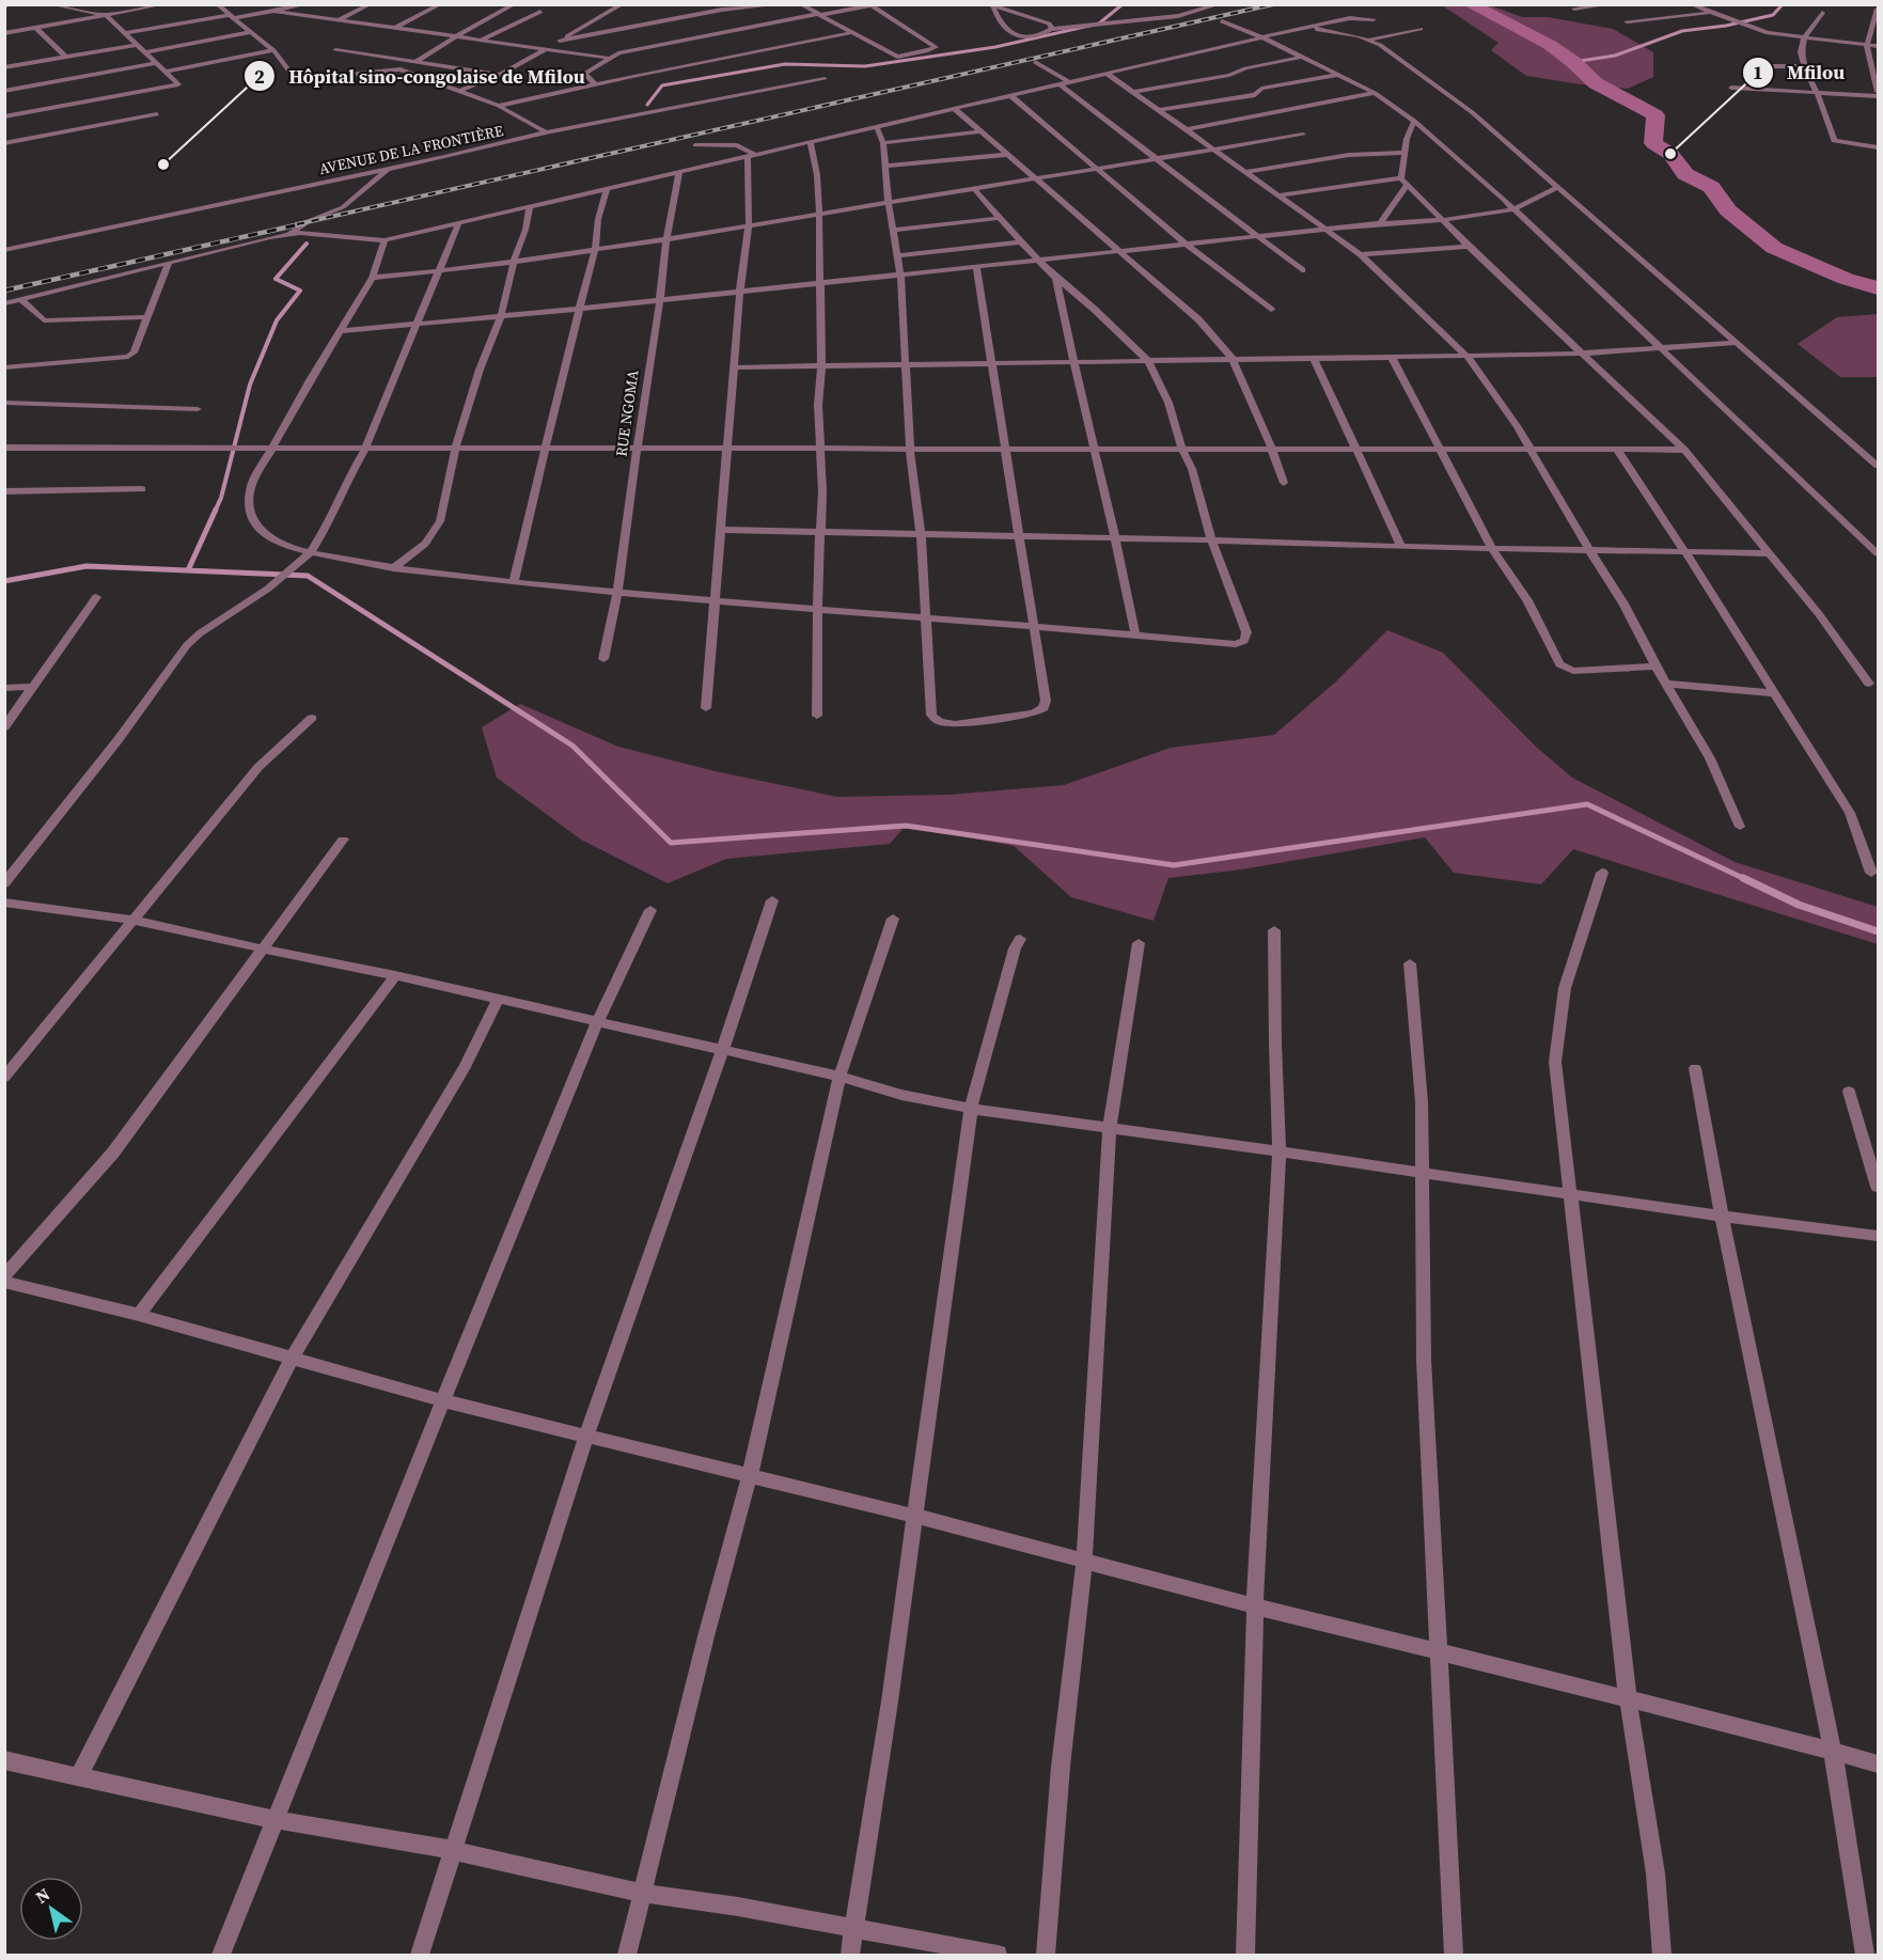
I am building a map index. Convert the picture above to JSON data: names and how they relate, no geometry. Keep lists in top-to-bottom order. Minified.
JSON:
{"streets":{"street":["AVENUE DE LA FRONTIÈRE","RUE NGOMA"]},"places":["Mfilou","Hôpital sino-congolaise de Mfilou"],"north":"top left"}
